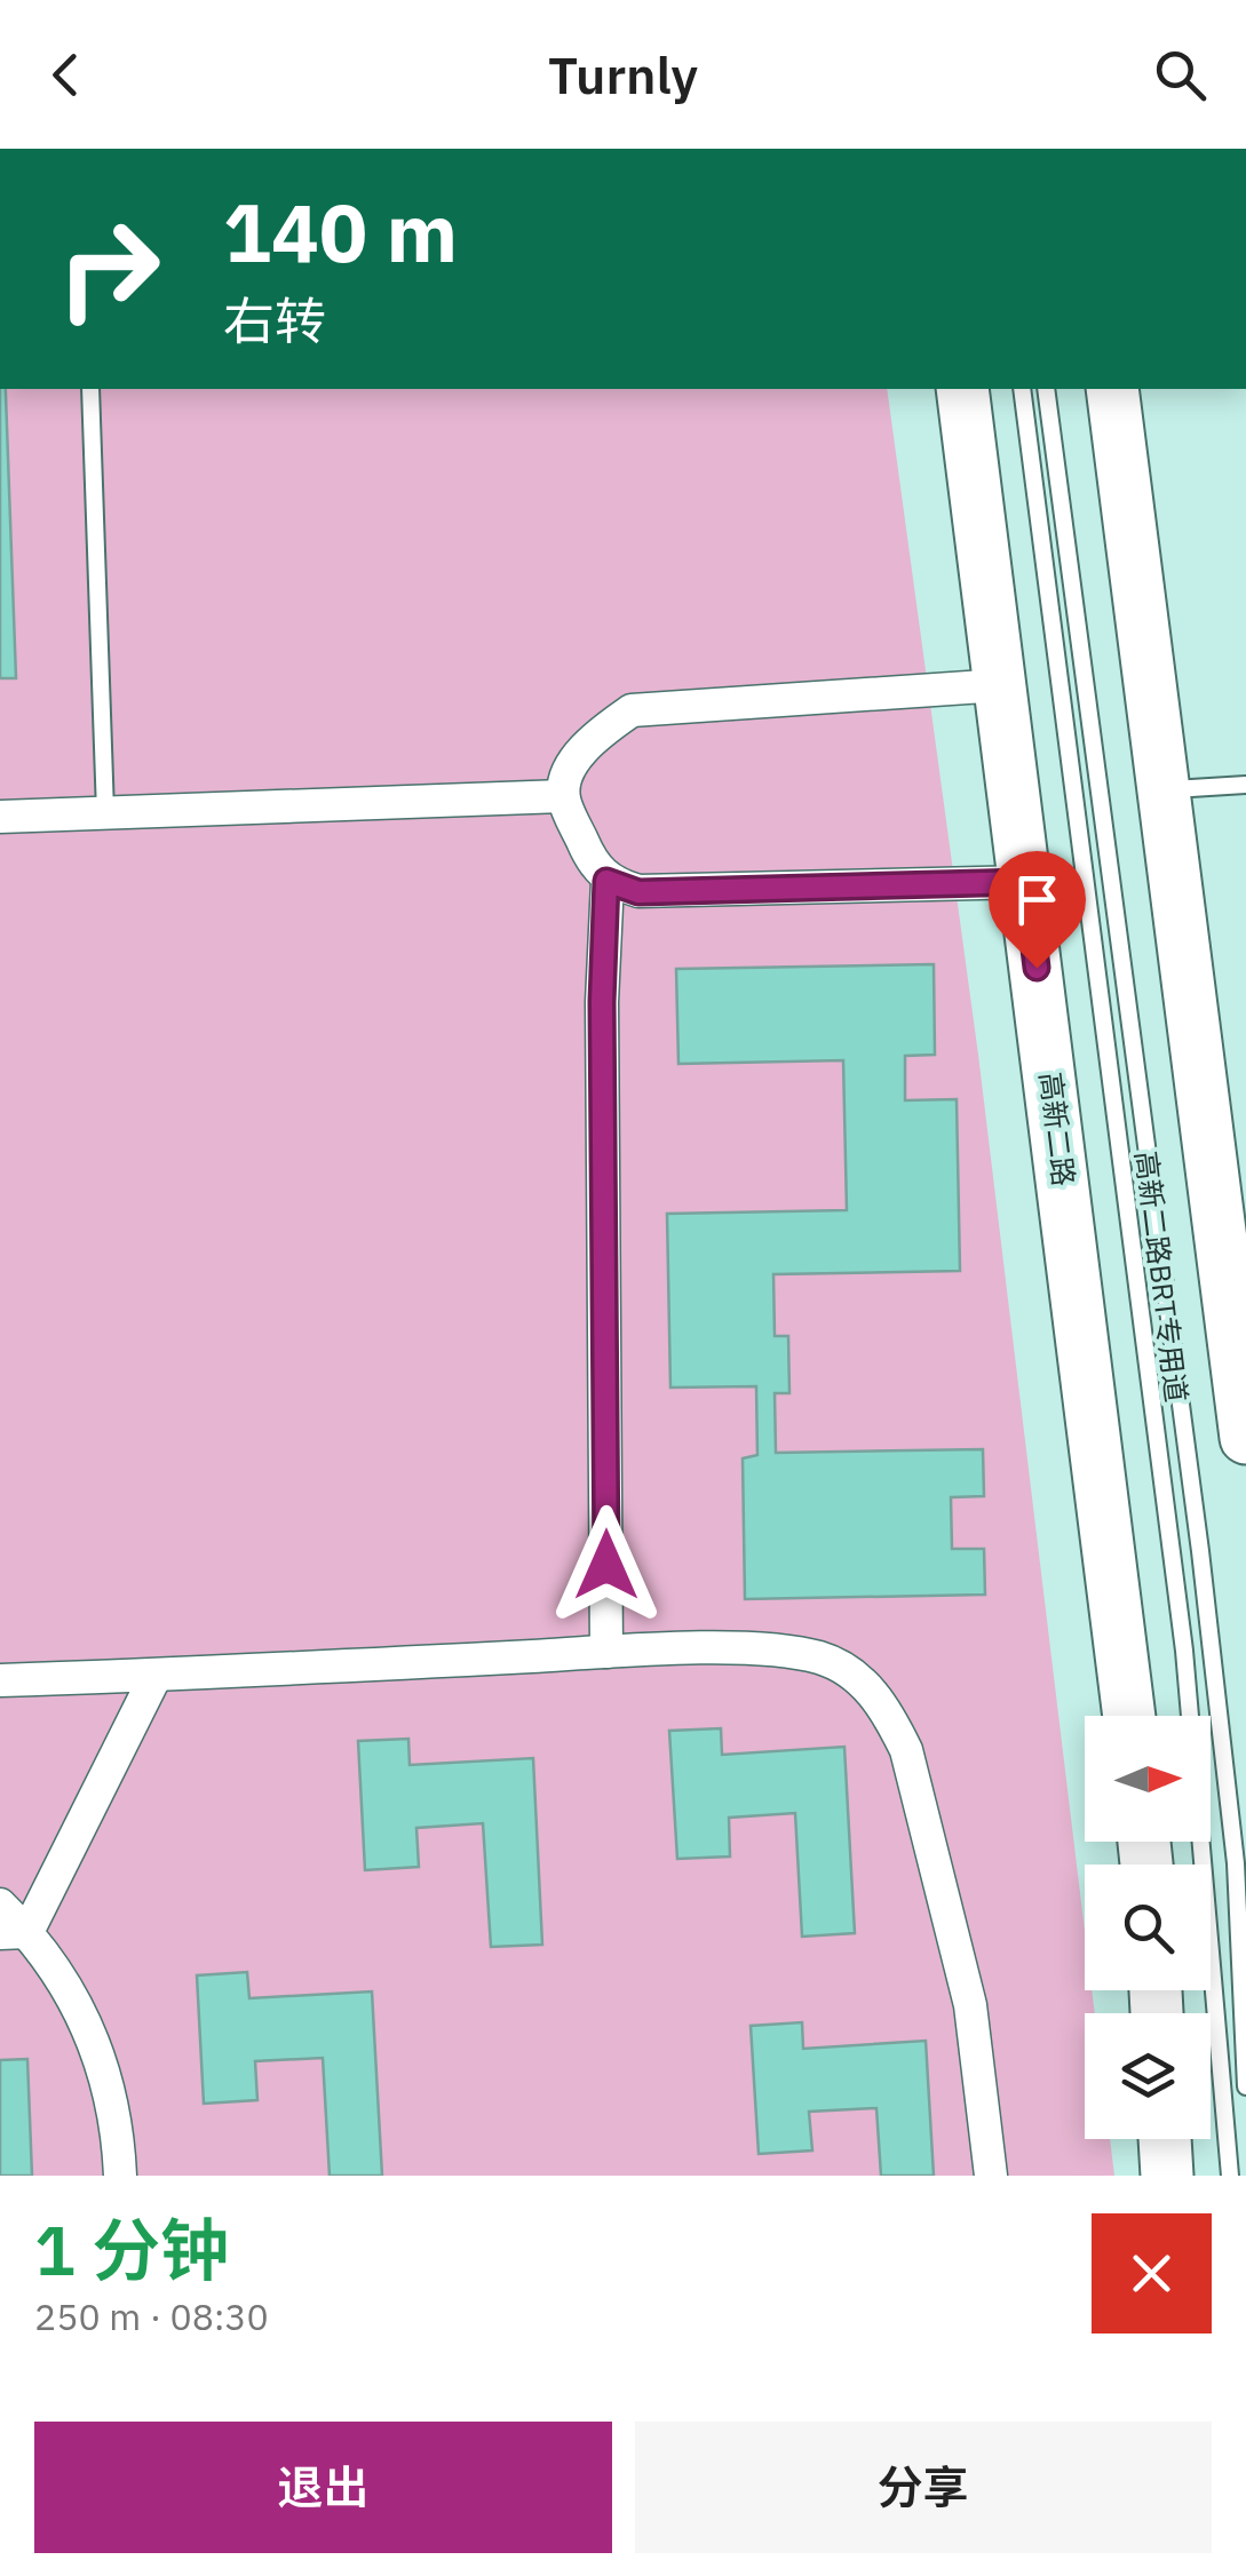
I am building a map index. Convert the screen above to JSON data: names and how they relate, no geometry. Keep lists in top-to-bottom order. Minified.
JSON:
{"streets":{"main road":["高新二路"],"lane":["高新二路BRT专用道"]},"north":"right","page":{"header":"Turnly","turn":["140 m","右转"],"heading":["1 分钟","250 m · 08:30"],"buttons":["退出","分享"]}}
